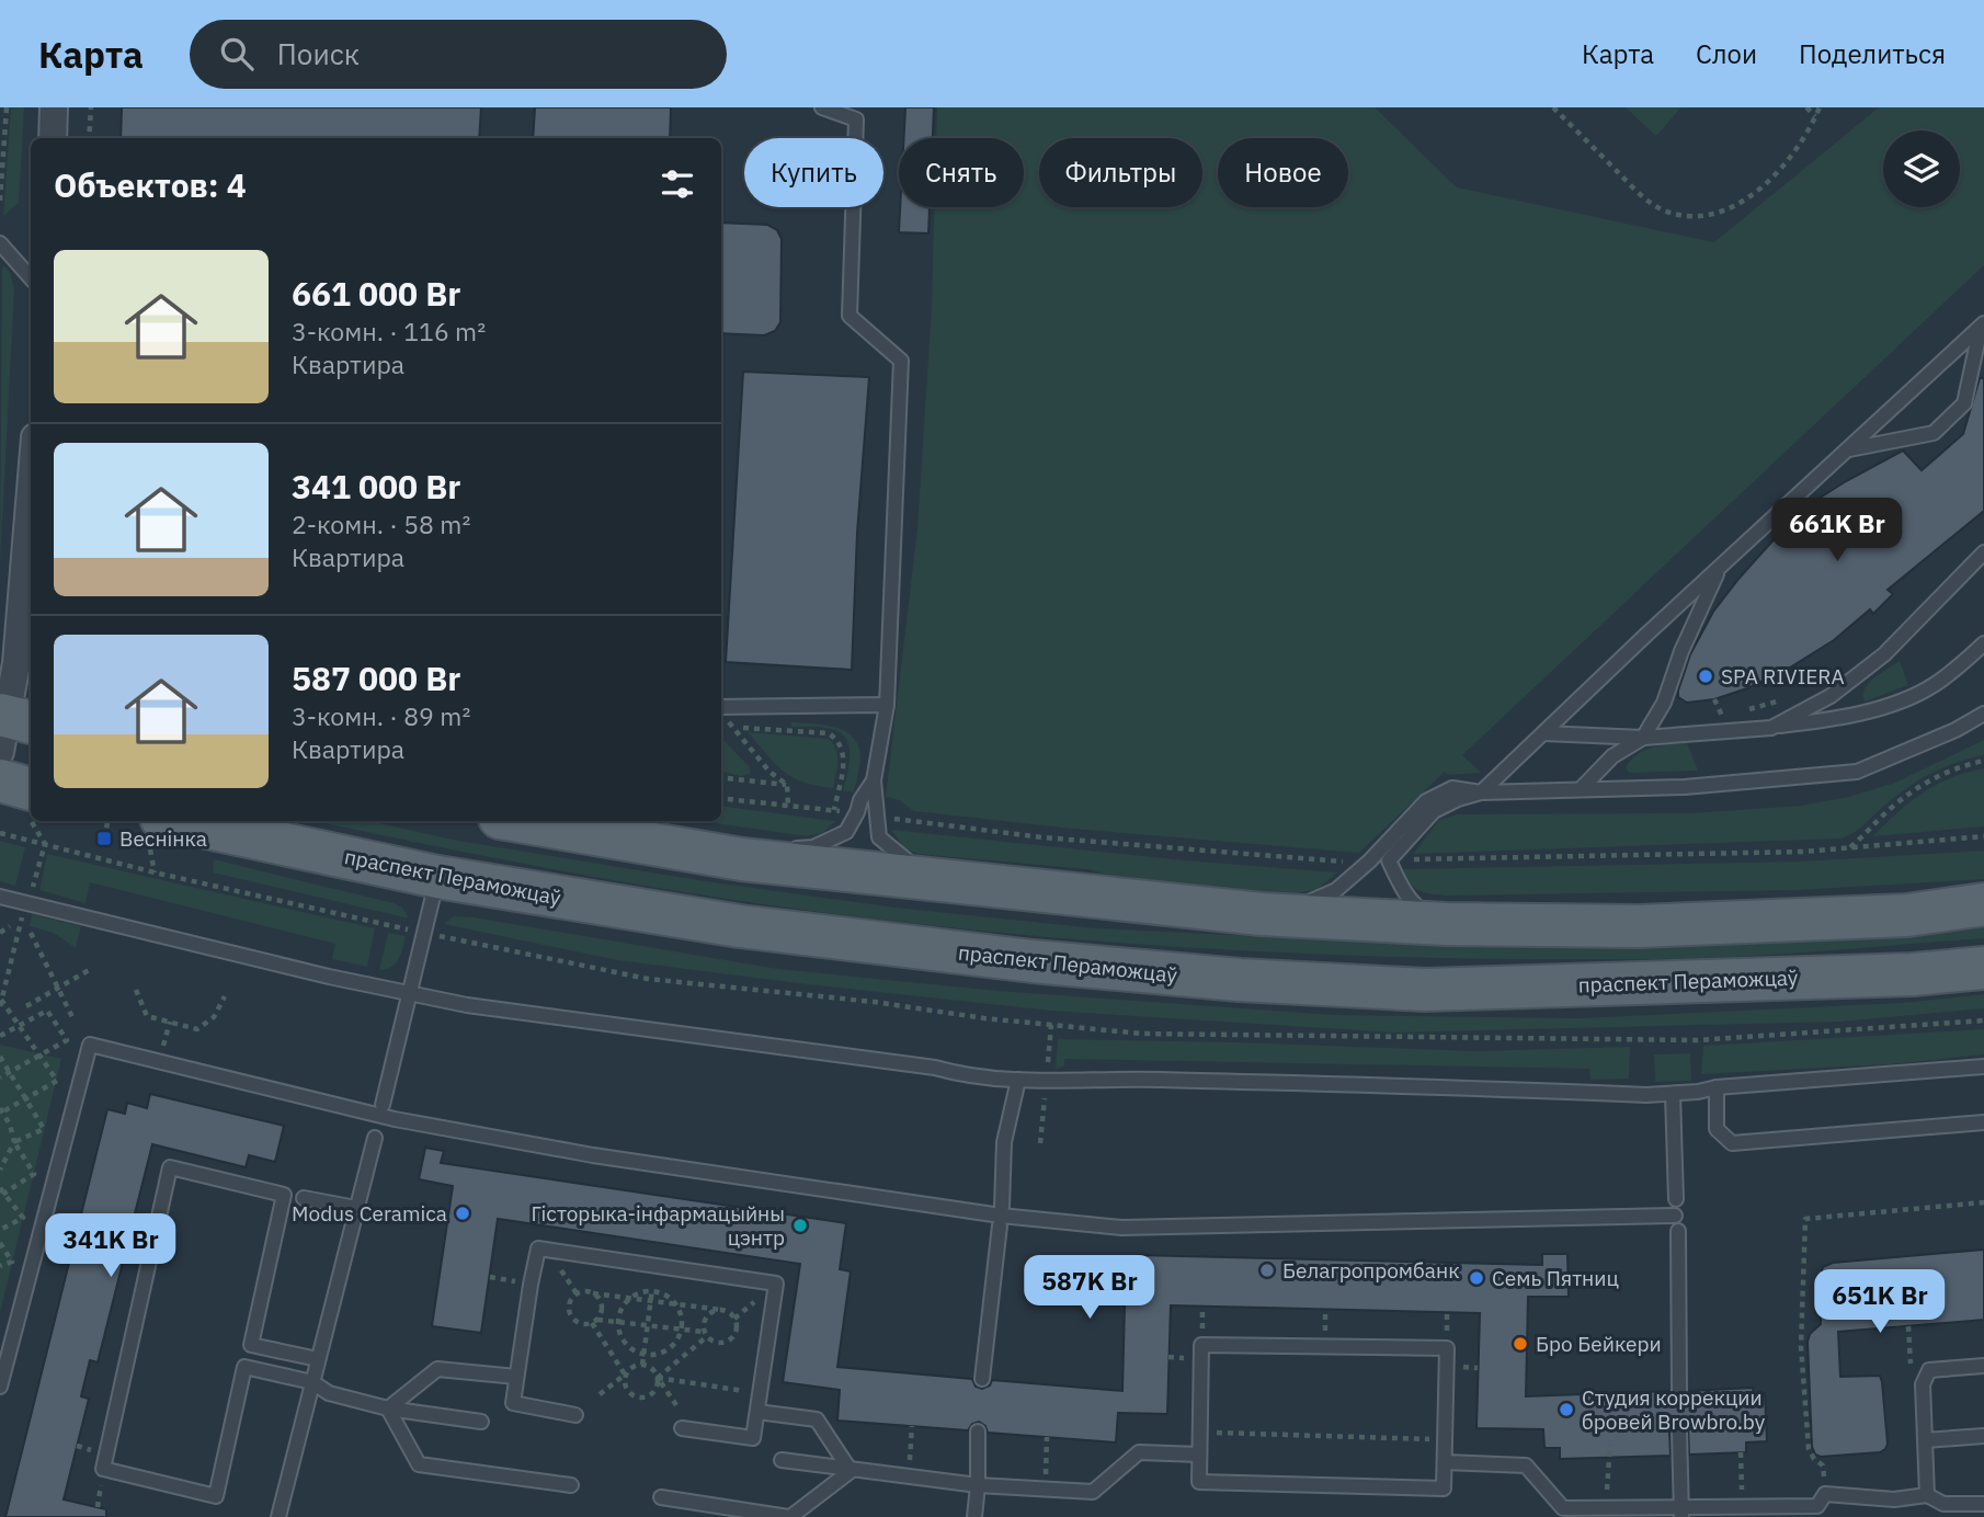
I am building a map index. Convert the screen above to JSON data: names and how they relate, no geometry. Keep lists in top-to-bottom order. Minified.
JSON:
{"streets":{"main road":["праспект Пераможцаў"]},"places":{"other":["SPA RIVIERA","Modus Ceramica","Гісторыка-інфармацыйны цэнтр","Белагропромбанк","Семь Пятниц","Бро Бейкери","Студия коррекции бровей Browbro.by"],"transit":["Веснінка"]},"page":{"header":"Карта","search":"Поиск","nav":["Карта","Слои","Поделиться"],"chip":["Купить","Снять","Фильтры","Новое"],"heading":"Объектов: 4","list":[{"name":"661 000 Br","note":"3-комн. · 116 m² · Квартира"},{"name":"341 000 Br","note":"2-комн. · 58 m² · Квартира"},{"name":"587 000 Br","note":"3-комн. · 89 m² · Квартира"}],"price":["661K Br","341K Br","587K Br","651K Br"]}}
